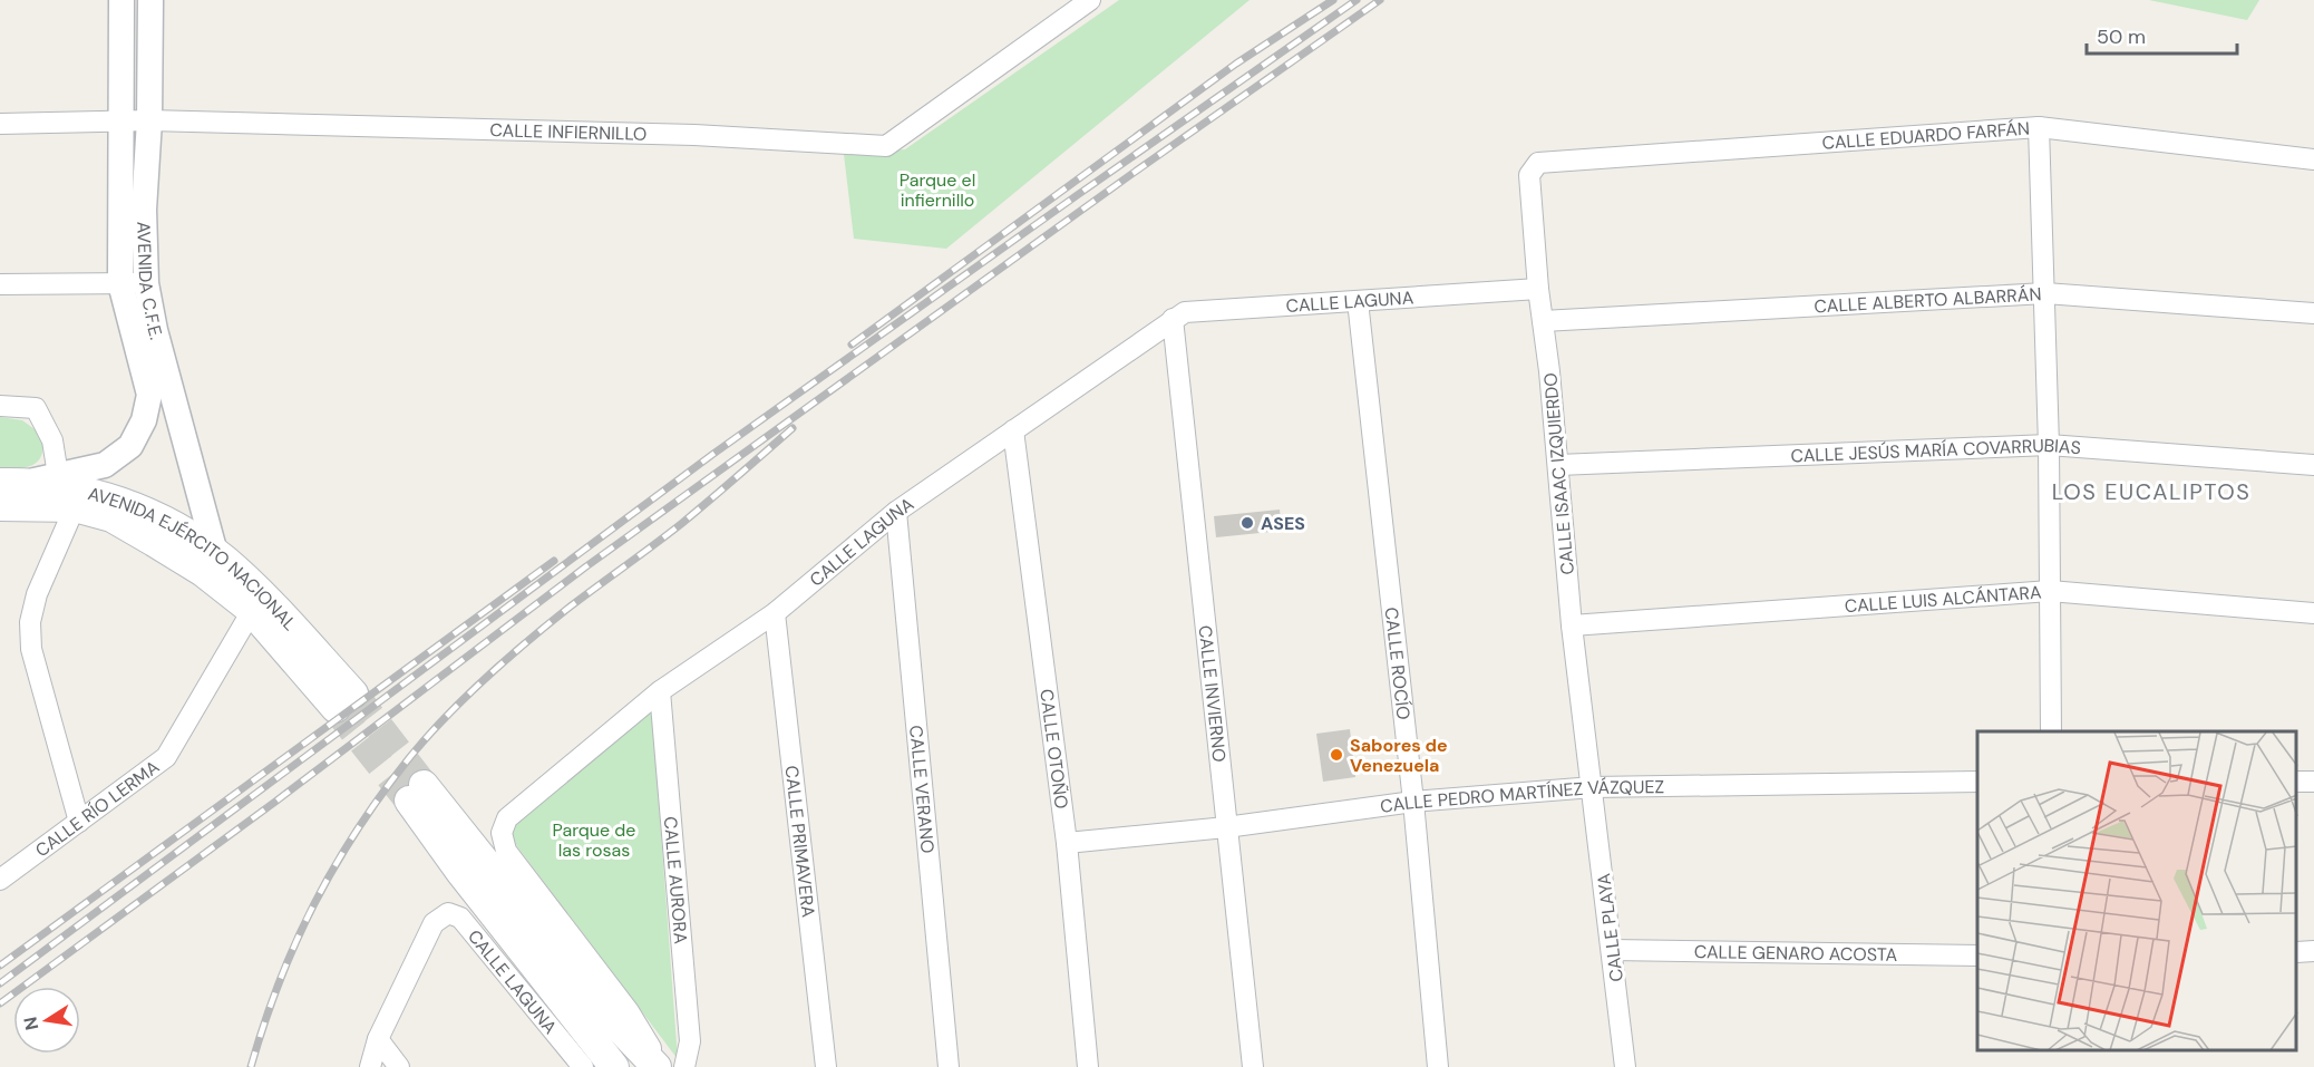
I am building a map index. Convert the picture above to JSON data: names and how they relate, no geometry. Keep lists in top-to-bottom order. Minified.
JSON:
{"streets":{"main road":["AVENIDA EJÉRCITO NACIONAL"],"street":["CALLE INFIERNILLO","CALLE EDUARDO FARFÁN","AVENIDA C.F.E.","CALLE ALBERTO ALBARRÁN","CALLE LAGUNA","CALLE JESÚS MARÍA COVARRUBIAS","CALLE ISAAC IZQUIERDO","CALLE LUIS ALCÁNTARA","CALLE ROCÍO","CALLE INVIERNO","CALLE OTOÑO","CALLE VERANO","CALLE PEDRO MARTÍNEZ VÁZQUEZ","CALLE RÍO LERMA","CALLE PRIMAVERA","CALLE AURORA","CALLE PLAYA","CALLE GENARO ACOSTA"]},"crossings":[["CALLE INFIERNILLO","AVENIDA C.F.E."],["CALLE EDUARDO FARFÁN","CALLE ISAAC IZQUIERDO"],["AVENIDA C.F.E.","AVENIDA EJÉRCITO NACIONAL"],["CALLE ALBERTO ALBARRÁN","CALLE ISAAC IZQUIERDO"],["CALLE LAGUNA","CALLE ISAAC IZQUIERDO"],["CALLE LAGUNA","CALLE ROCÍO"],["CALLE LAGUNA","CALLE INVIERNO"],["CALLE LAGUNA","CALLE OTOÑO"],["CALLE LAGUNA","CALLE VERANO"],["CALLE LAGUNA","CALLE PRIMAVERA"],["CALLE LAGUNA","CALLE AURORA"],["CALLE JESÚS MARÍA COVARRUBIAS","CALLE ISAAC IZQUIERDO"],["CALLE ISAAC IZQUIERDO","CALLE LUIS ALCÁNTARA"],["CALLE ISAAC IZQUIERDO","CALLE PEDRO MARTÍNEZ VÁZQUEZ"],["CALLE ISAAC IZQUIERDO","CALLE PLAYA"],["CALLE ROCÍO","CALLE PEDRO MARTÍNEZ VÁZQUEZ"],["CALLE INVIERNO","CALLE PEDRO MARTÍNEZ VÁZQUEZ"],["CALLE OTOÑO","CALLE PEDRO MARTÍNEZ VÁZQUEZ"],["CALLE PEDRO MARTÍNEZ VÁZQUEZ","CALLE PLAYA"],["CALLE PLAYA","CALLE GENARO ACOSTA"]],"districts":["LOS EUCALIPTOS"],"parks":["Parque el infiernillo","Parque de las rosas"],"places":["ASES","Sabores de Venezuela"],"scale_bar":"50 m","north":"left"}
